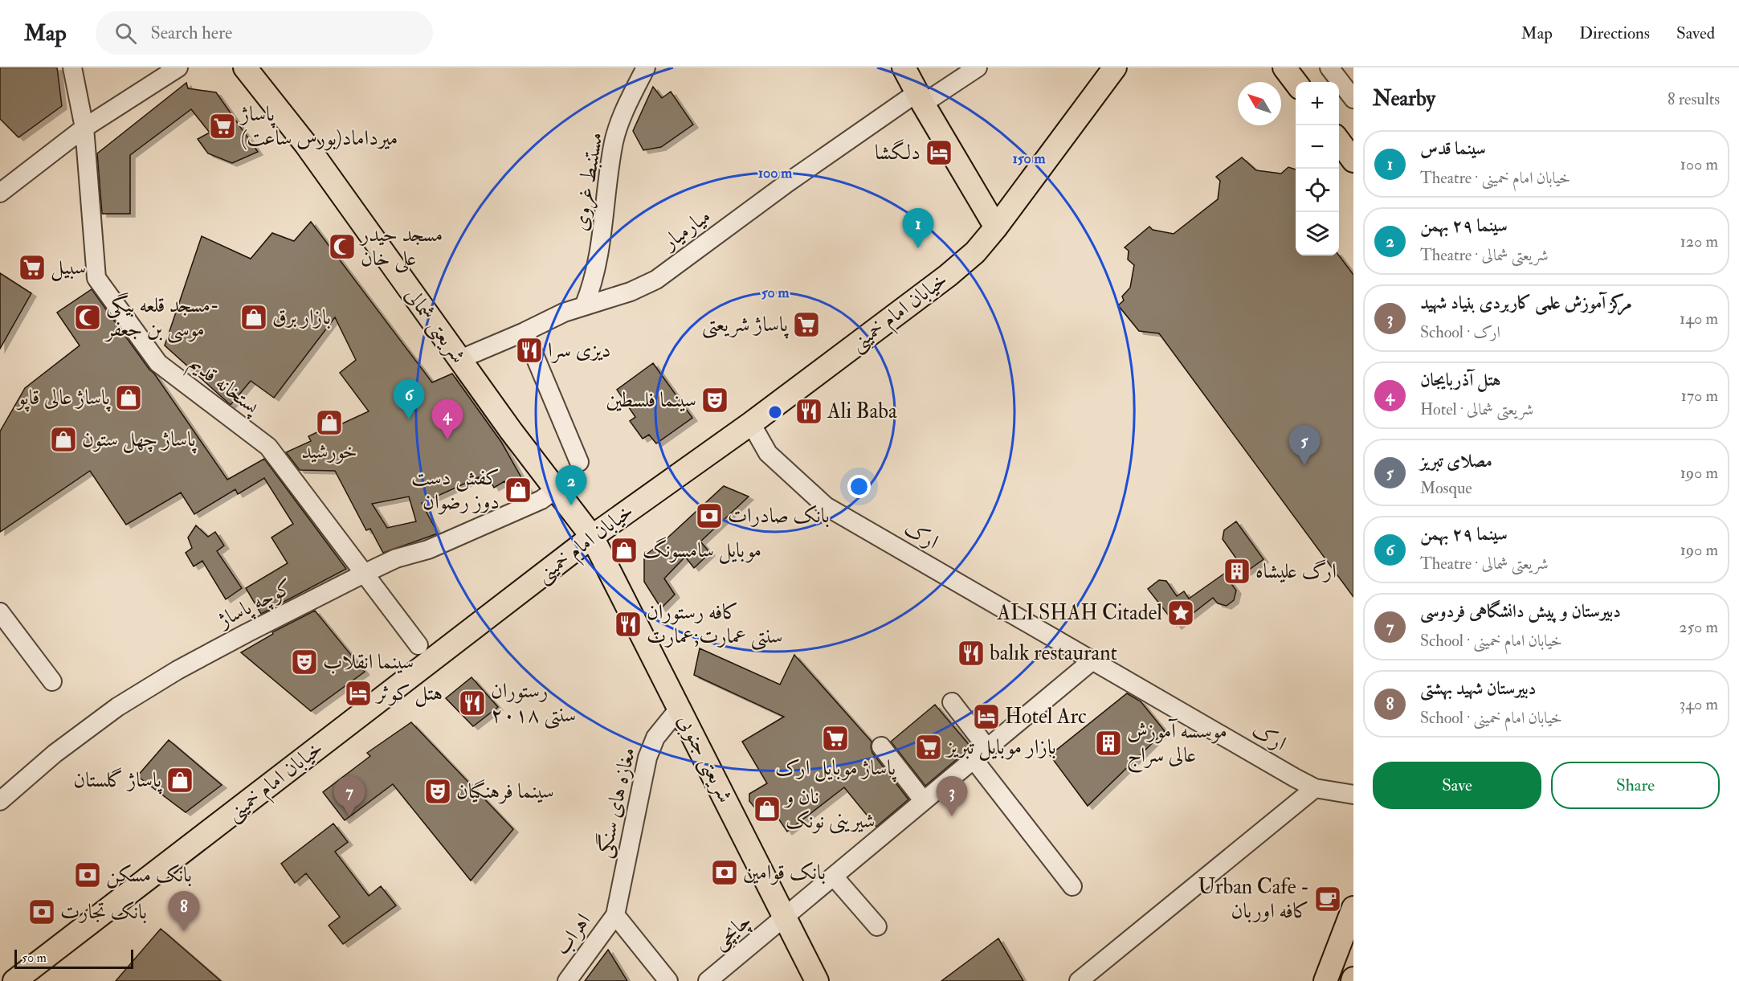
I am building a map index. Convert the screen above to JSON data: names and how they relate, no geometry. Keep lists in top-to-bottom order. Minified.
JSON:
{"streets":{"main road":["خیابان امام خمینی","شریعتی شمالی","شریعتی جنوبی"],"street":["مستنبط غروی","میارمیار","پستخانه قدیم","ارک","کوچه پاساژ","مغازه های سنگی","چایچی","اهراب"]},"crossings":[["مستنبط غروی","میارمیار"],["میارمیار","شریعتی شمالی"],["خیابان امام خمینی","شریعتی شمالی"],["خیابان امام خمینی","ارک"],["خیابان امام خمینی","شریعتی جنوبی"],["شریعتی شمالی","کوچه پاساژ"],["شریعتی شمالی","شریعتی جنوبی"],["پستخانه قدیم","کوچه پاساژ"],["شریعتی جنوبی","مغازه های سنگی"],["شریعتی جنوبی","چایچی"],["مغازه های سنگی","اهراب"]],"places":{"supermarket":["پاساژ میرداماد(بورس ساعت)","سبیل","پاساژ شریعتی","پاساژ موبایل ارک","بازار موبایل تبریز"],"hotel":["دلگشا","هتل کوثر","Hotel Arc"],"mosque":["مسجد حیدر علی خان","مسجد قلعه بیگی- موسی بن جعفر"],"shop":["بازار برق","پاساژ عالی قاپو","خورشید","پاساژ چهل ستون","کفش دست دوز رضوان","موبایل سامسونگ","پاساژ گلستان","نان و شیرینی نونک"],"restaurant":["دیزی سرا","Ali Baba","کافه رستوران سنتی عمارت;عمارت","balık restaurant","رستوران سنتی ۲۰۱۸"],"theatre":["سینما فلسطین","سینما انقلاب","سینما فرهنگیان"],"bank":["بانک صادرات","بانک قوامین","بانک مسکن","بانک تجارت"],"building":["ارگ علیشاه","موسسه آموزش عالی سراج"],"place":["ALI SHAH Citadel"],"cafe":["Urban Cafe - کافه اوربان"]},"scale_bar":"50 m","north":"top left","page":{"header":"Map","search":"Search here","nav":["Map","Directions","Saved"],"heading":["Nearby","8 results"],"map_buttons":["+","−"],"list":[{"mark":"1","name":"سینما قدس","note":"Theatre · خیابان امام خمینی","value":"100 m"},{"mark":"2","name":"سینما ٢٩ بهمن","note":"Theatre · شریعتی شمالی","value":"120 m"},{"mark":"3","name":"مرکز آموزش علمی کاربردی بنیاد شهید","note":"School · ارک","value":"140 m"},{"mark":"4","name":"هتل آذربایجان","note":"Hotel · شریعتی شمالی","value":"170 m"},{"mark":"5","name":"مصلای تبریز","note":"Mosque","value":"190 m"},{"mark":"6","name":"سینما ۲۹ بهمن","note":"Theatre · شریعتی شمالی","value":"190 m"},{"mark":"7","name":"دبیرستان و پیش دانشگاهی فردوسی","note":"School · خیابان امام خمینی","value":"250 m"},{"mark":"8","name":"دبیرستان شهید بهشتی","note":"School · خیابان امام خمینی","value":"340 m"}],"pins":["1","6","4","5","2","3","7","8"],"buttons":["Save","Share"],"scale":"50 m"},"rings":["150 m","100 m","50 m"]}
